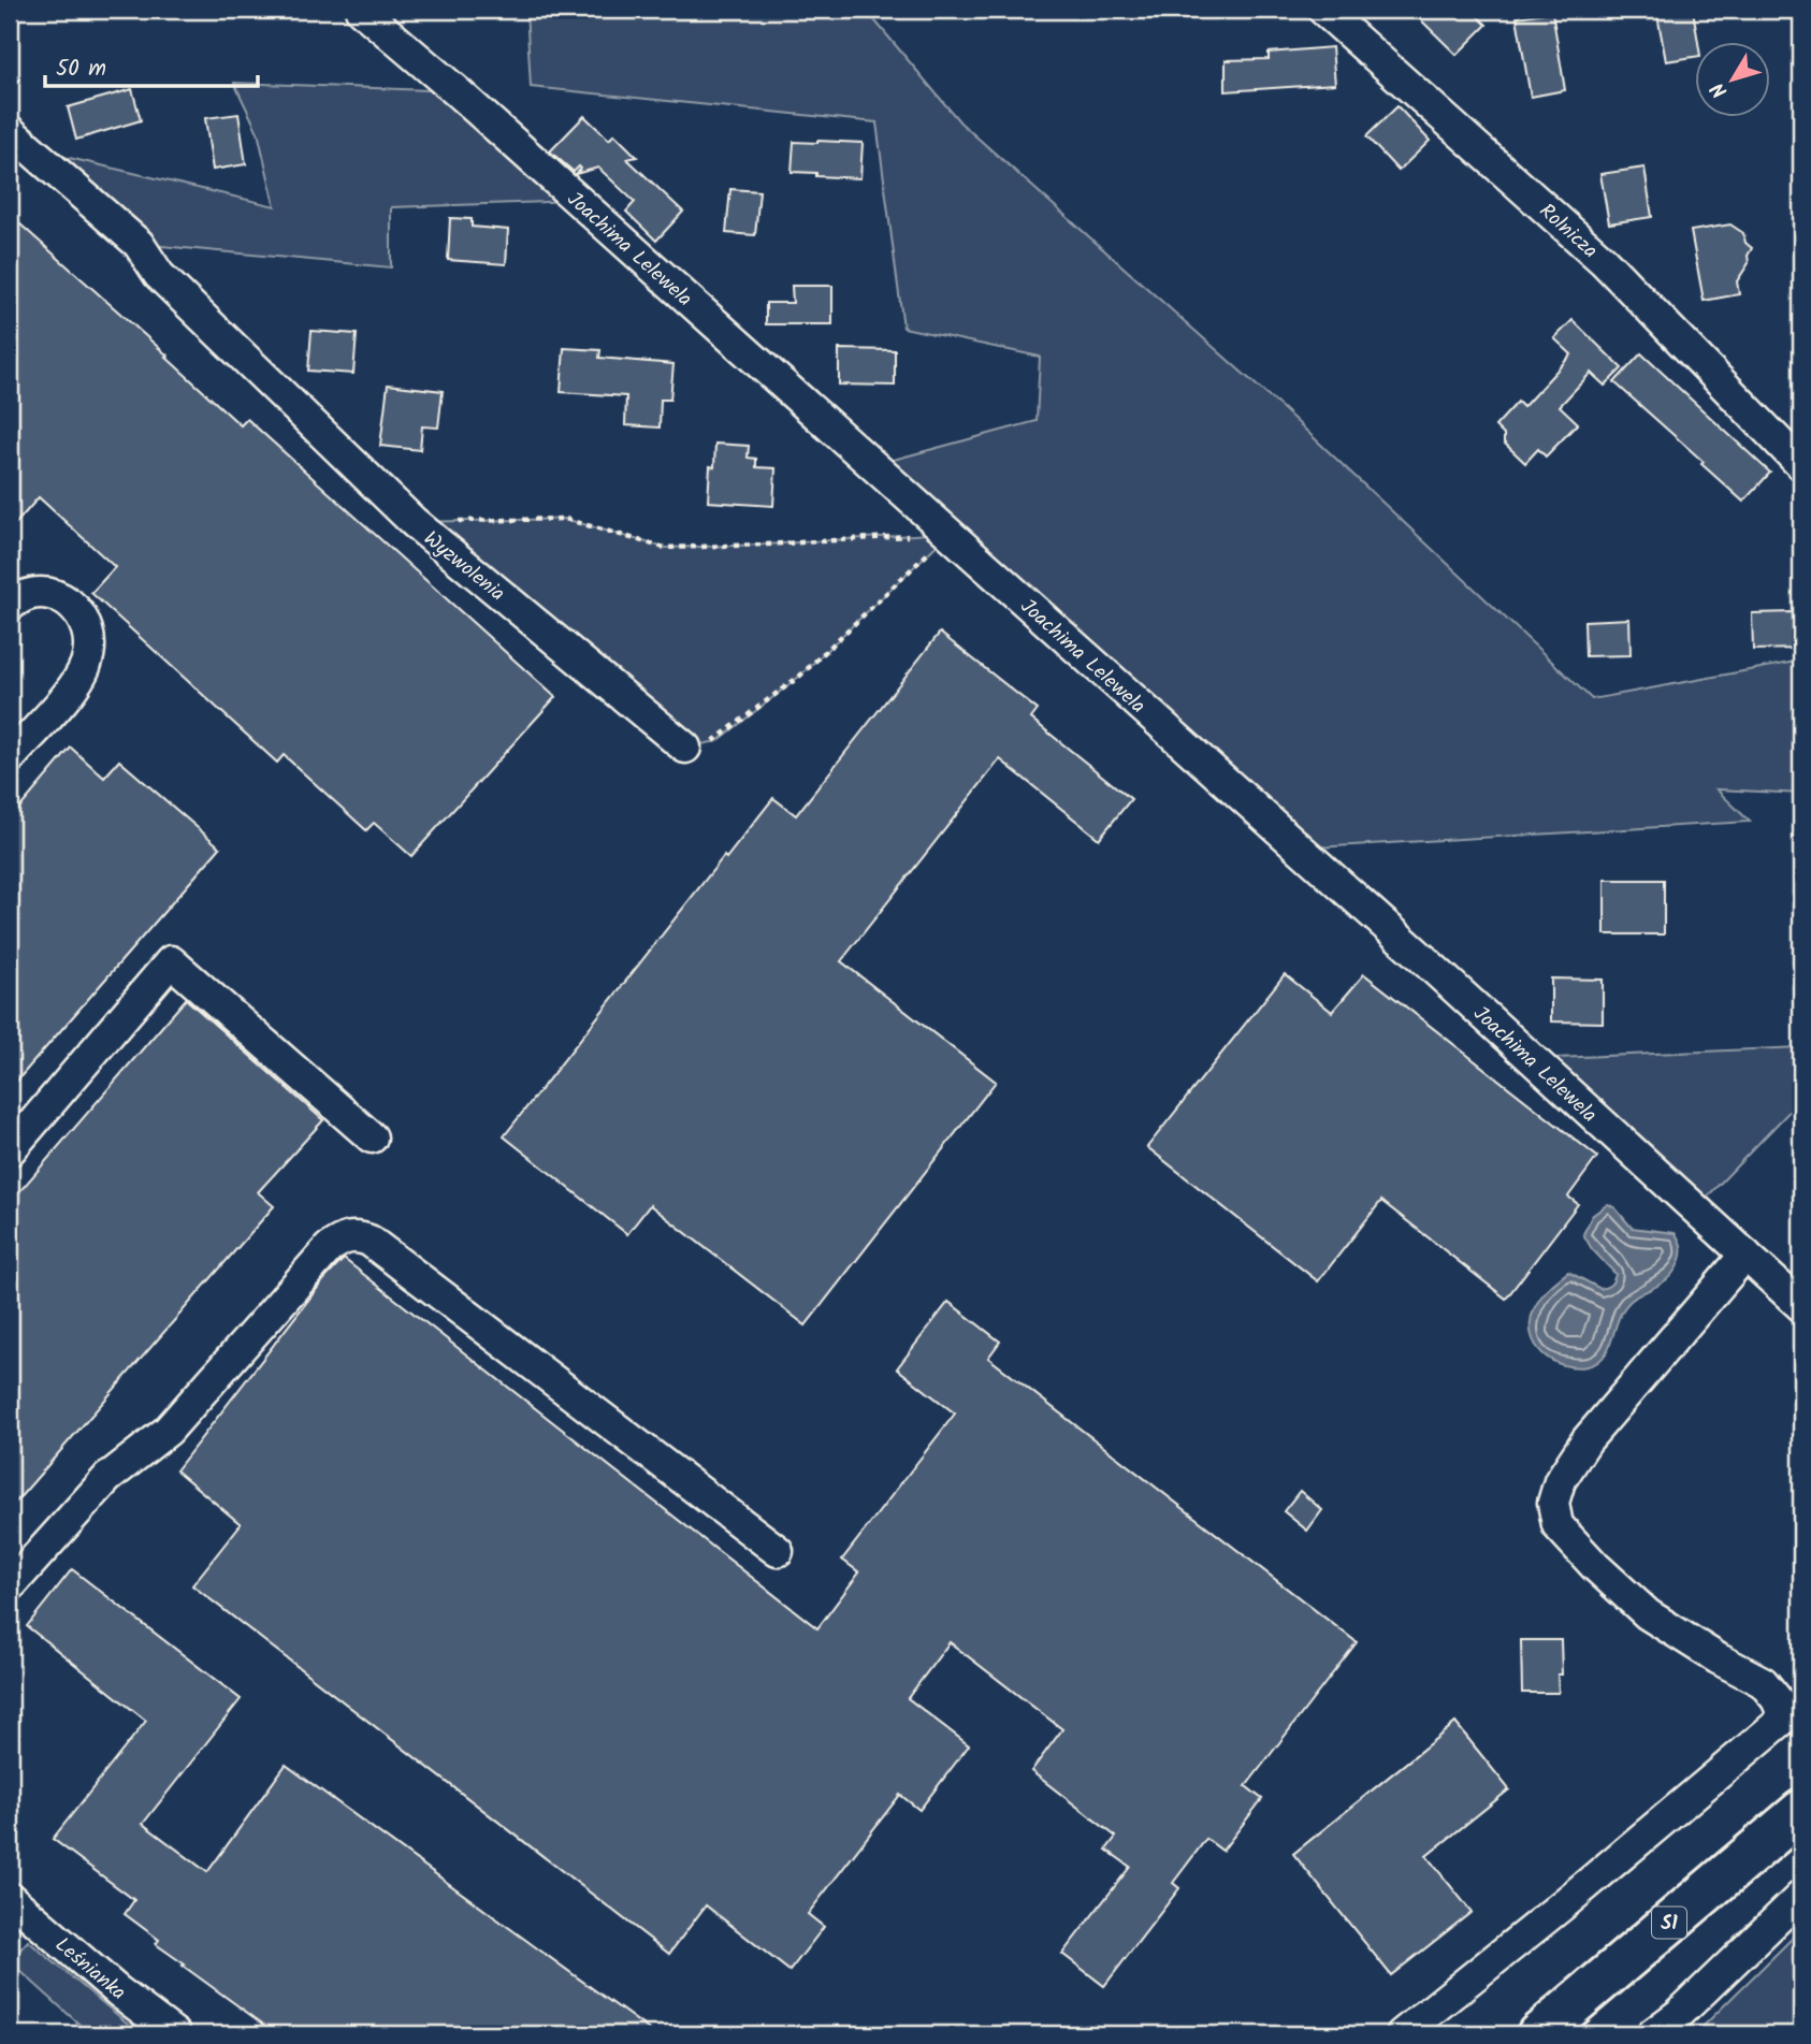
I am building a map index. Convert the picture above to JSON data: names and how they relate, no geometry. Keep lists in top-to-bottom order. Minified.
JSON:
{"streets":{"highway":["S1"],"street":["Rolnicza","Joachima Lelewela","Wyzwolenia","Leśnianka"]},"scale_bar":"50 m","north":"bottom left"}
